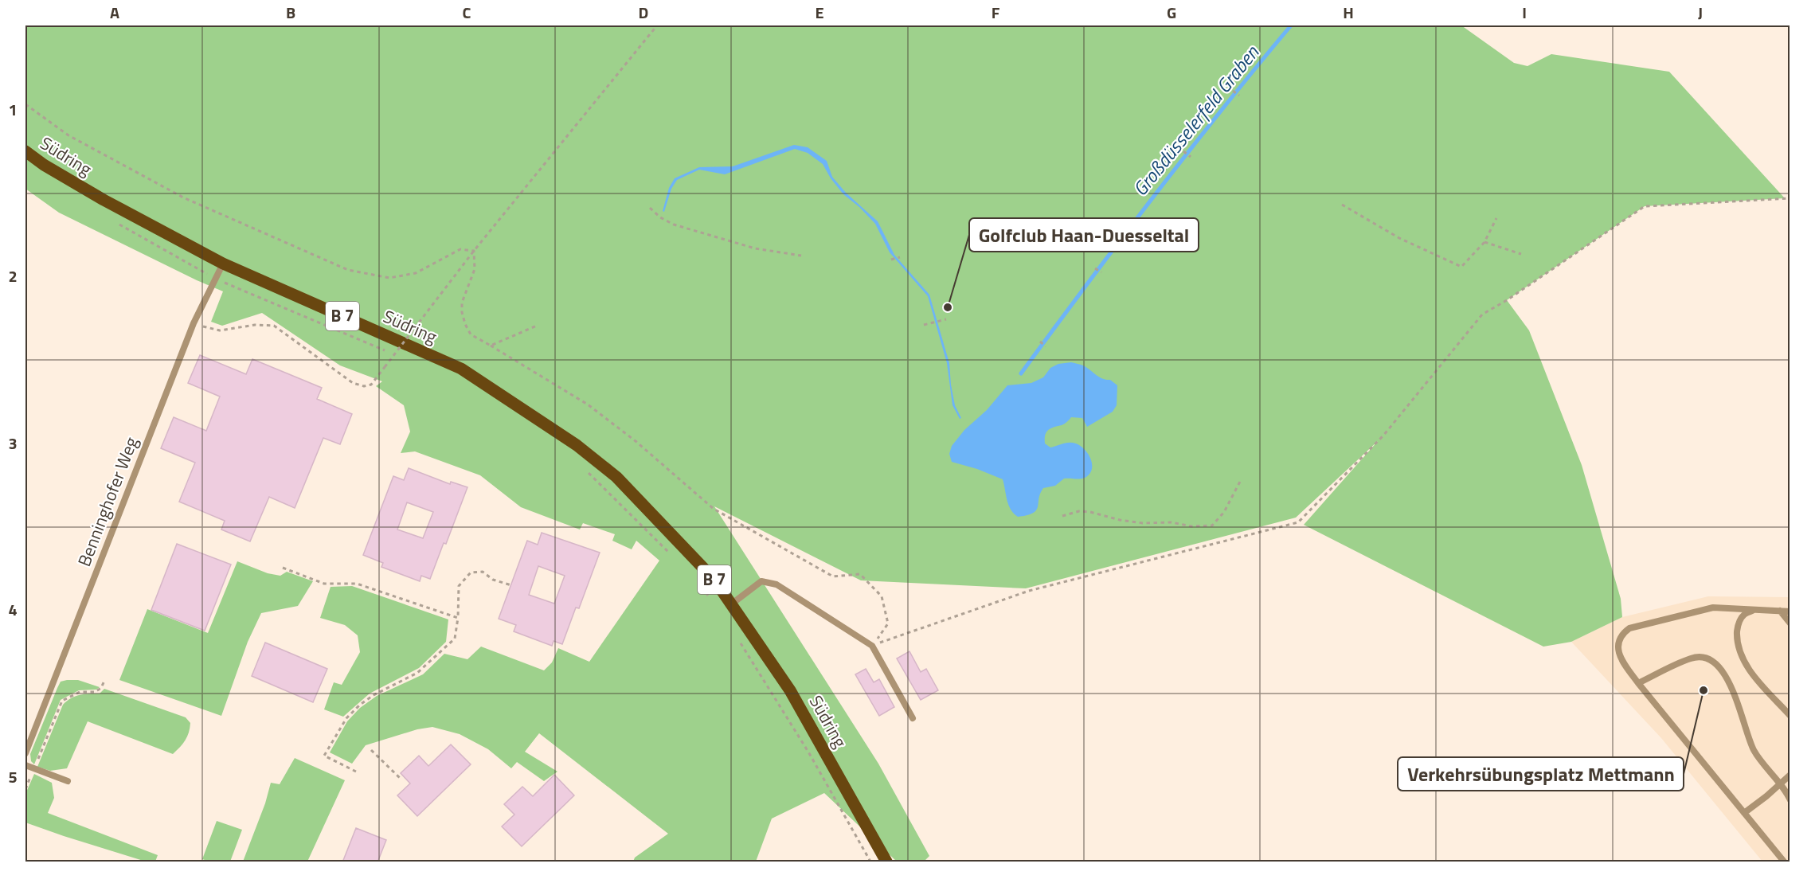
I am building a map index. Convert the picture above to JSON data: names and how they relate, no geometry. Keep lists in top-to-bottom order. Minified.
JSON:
{"streets":{"main road":["Südring","B 7"],"lane":["Benninghofer Weg"]},"crossings":[["Südring","Benninghofer Weg"]],"water":["Großdüsselerfeld Graben"],"places":["Golfclub Haan-Duesseltal","Verkehrsübungsplatz Mettmann"],"grid":{"columns":["A","B","C","D","E","F","G","H","I","J"],"rows":["1","2","3","4","5"]}}
